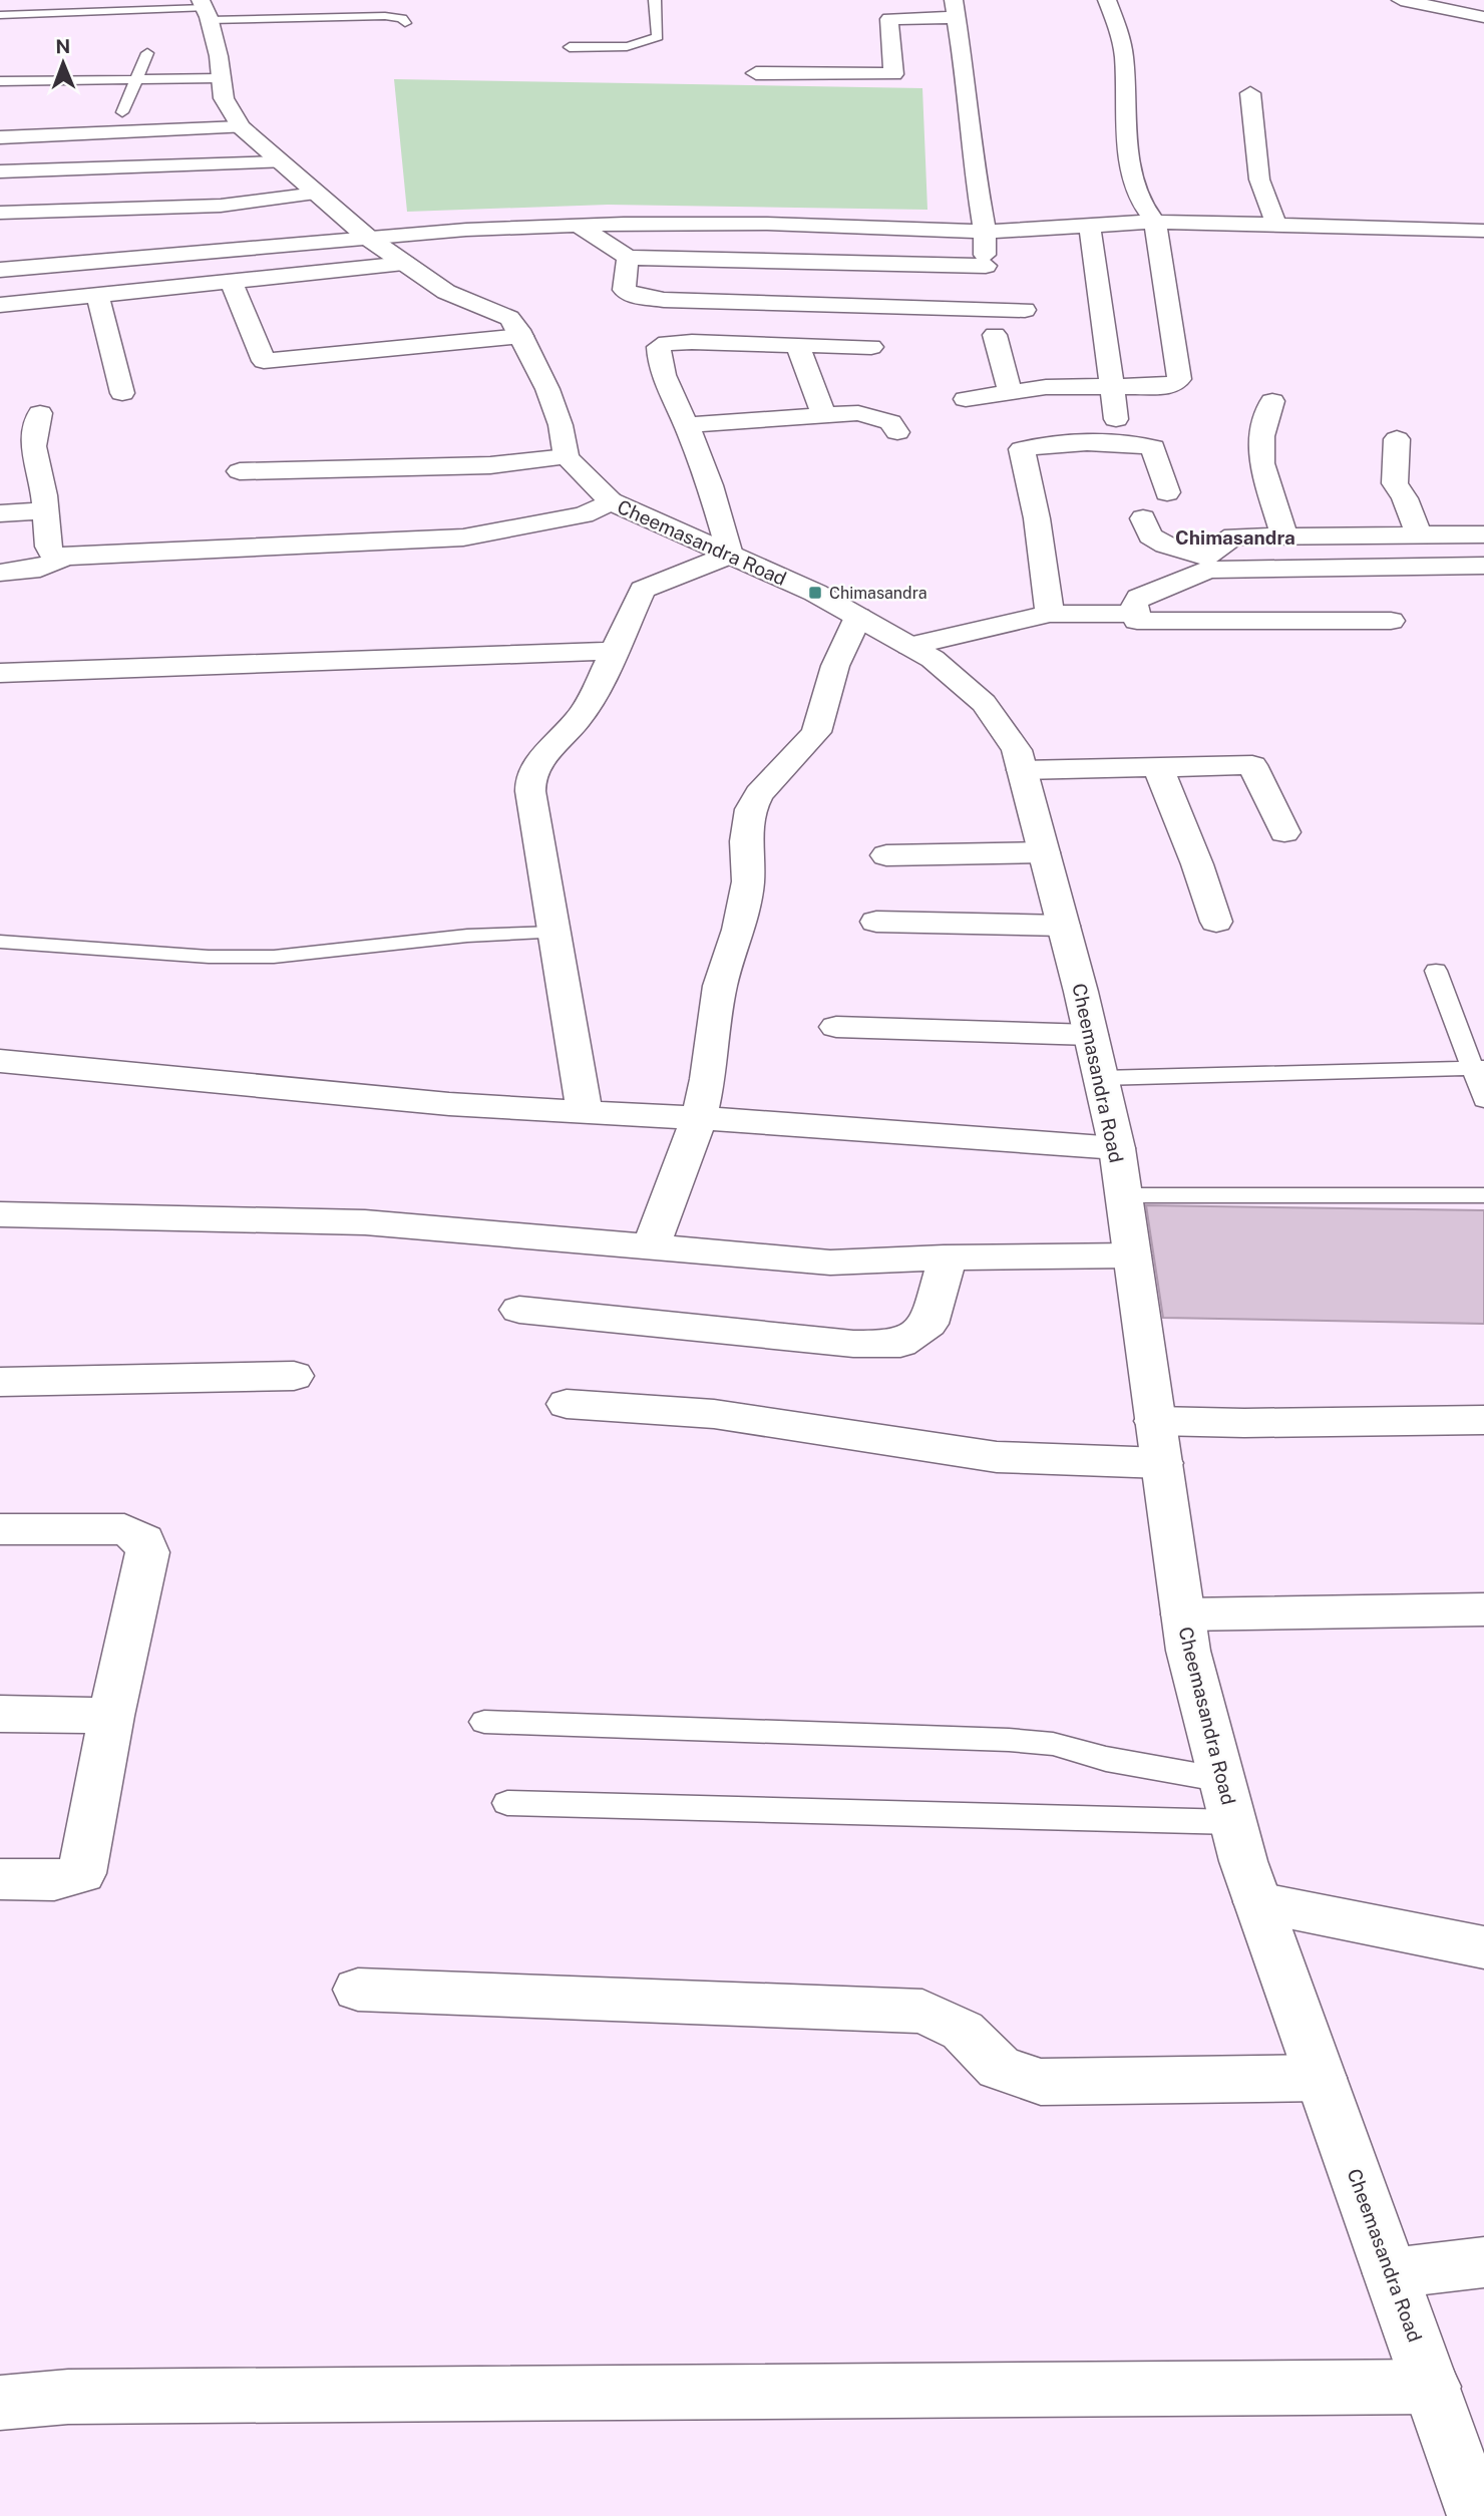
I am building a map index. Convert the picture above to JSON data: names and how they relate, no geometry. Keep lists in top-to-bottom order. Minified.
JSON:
{"streets":{"street":["Cheemasandra Road"]},"districts":["Chimasandra"],"places":{"transit":["Chimasandra"]},"north":"top"}
